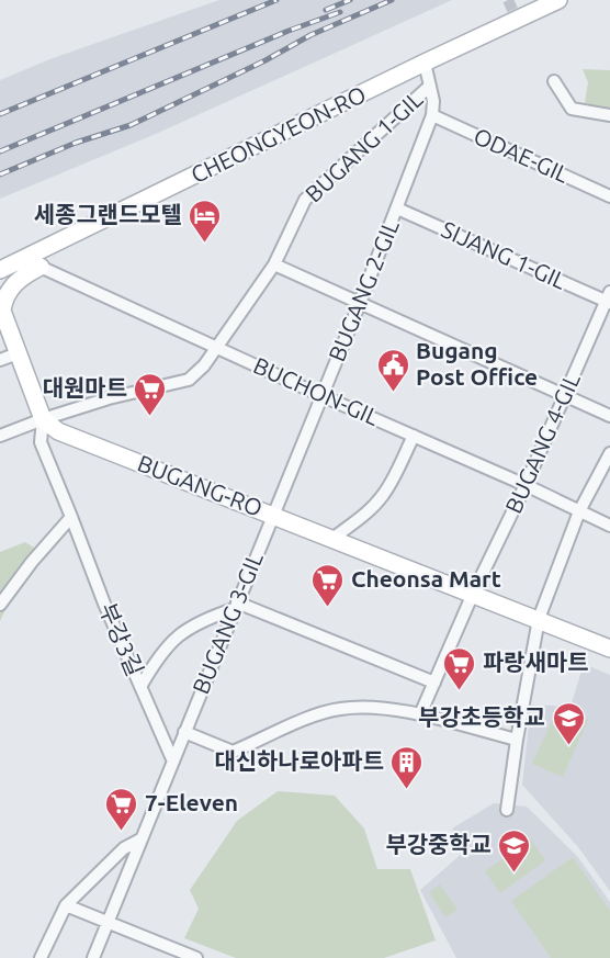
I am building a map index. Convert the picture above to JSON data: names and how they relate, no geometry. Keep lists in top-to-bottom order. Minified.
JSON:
{"streets":{"street":["CHEONGYEON-RO","BUGANG 1-GIL","ODAE-GIL","SIJANG 1-GIL","BUGANG 2-GIL","BUCHON-GIL","BUGANG 4-GIL","BUGANG-RO","BUGANG 3-GIL","부강3길"]},"crossings":[["CHEONGYEON-RO","BUGANG 2-GIL"],["CHEONGYEON-RO","BUCHON-GIL"],["BUGANG 1-GIL","BUGANG 2-GIL"],["BUGANG 1-GIL","BUCHON-GIL"],["BUGANG 1-GIL","BUGANG-RO"],["BUGANG 1-GIL","부강3길"],["ODAE-GIL","BUGANG 2-GIL"],["SIJANG 1-GIL","BUGANG 2-GIL"],["SIJANG 1-GIL","BUGANG 4-GIL"],["BUGANG 2-GIL","BUCHON-GIL"],["BUGANG 2-GIL","BUGANG-RO"],["BUGANG 2-GIL","BUGANG 3-GIL"],["BUCHON-GIL","BUGANG 4-GIL"],["BUGANG 4-GIL","BUGANG-RO"],["BUGANG-RO","BUGANG 3-GIL"],["BUGANG-RO","부강3길"],["BUGANG 3-GIL","부강3길"]],"places":{"hotel":["세종그랜드모텔"],"public building":["Bugang Post Office"],"supermarket":["대원마트","Cheonsa Mart","파랑새마트","7-Eleven"],"school or university":["부강초등학교","부강중학교"],"building":["대신하나로아파트"]}}
